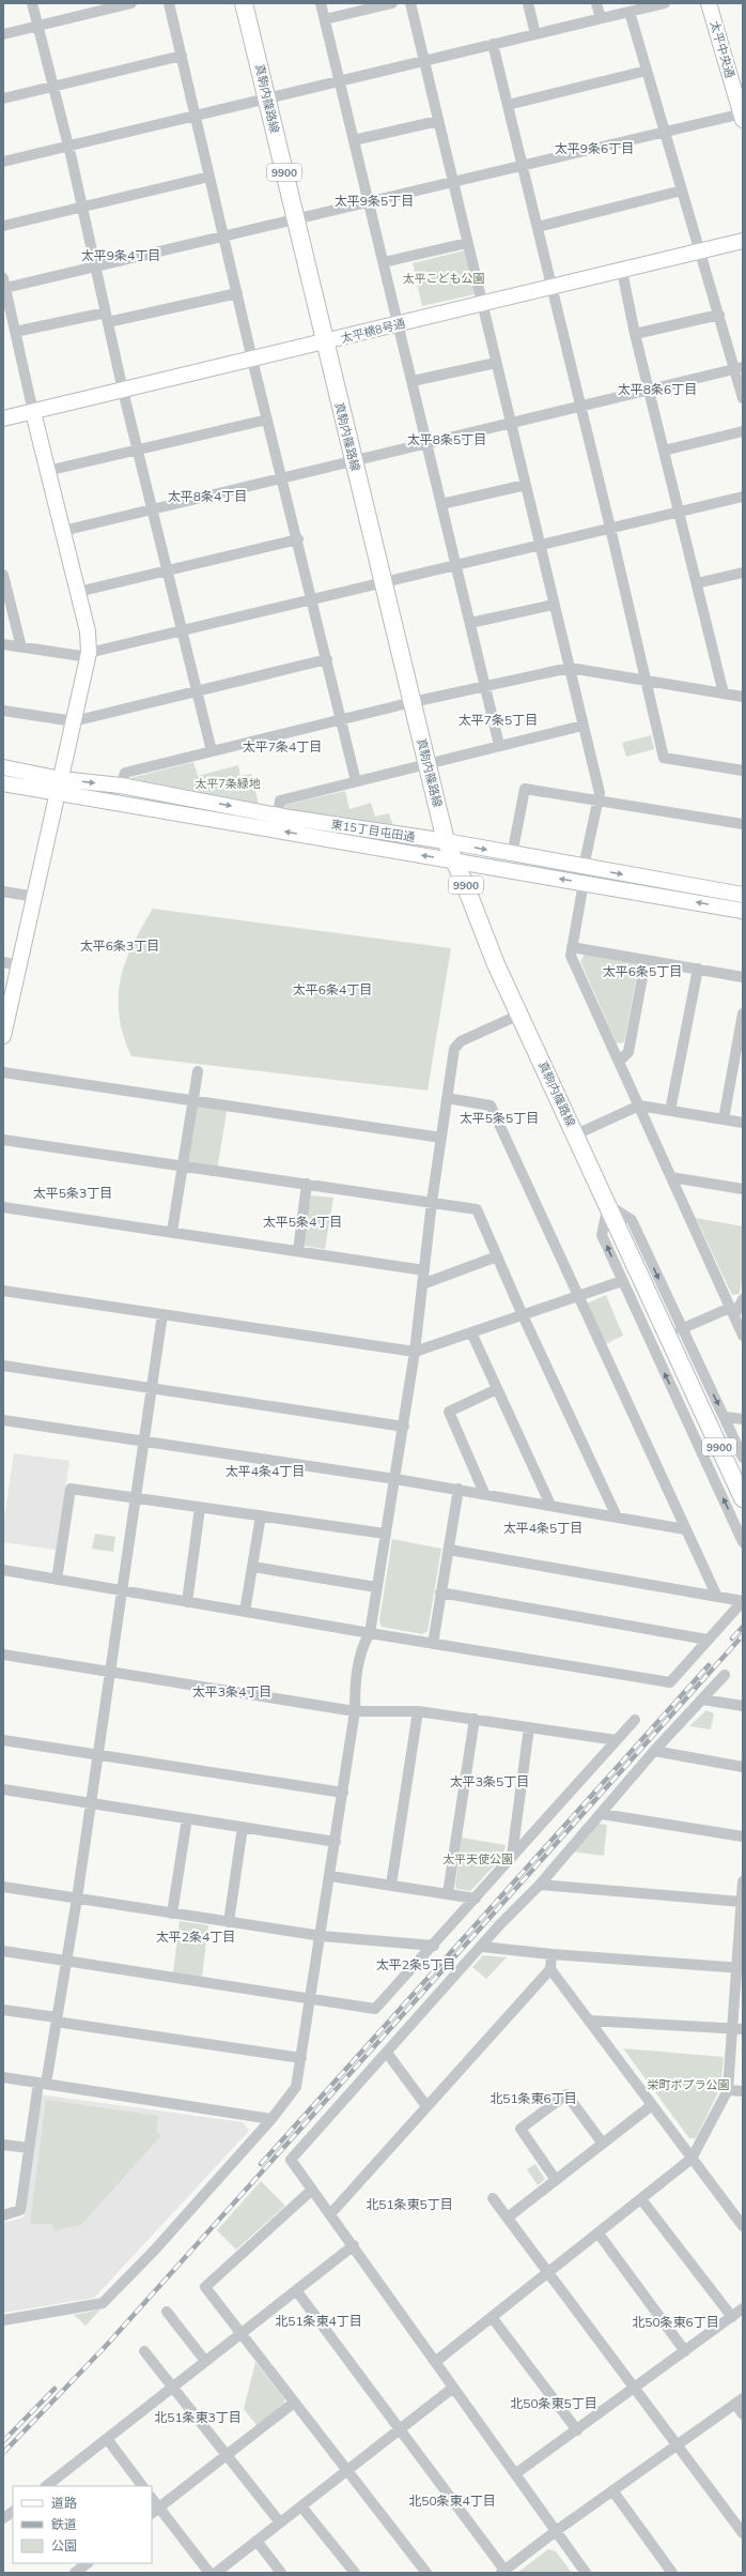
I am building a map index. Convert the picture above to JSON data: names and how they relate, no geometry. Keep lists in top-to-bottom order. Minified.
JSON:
{"streets":{"main road":["真駒内篠路線","9900"],"street":["太平中央通","太平横8号通","東15丁目屯田通"]},"crossings":[["真駒内篠路線","太平横8号通"],["真駒内篠路線","東15丁目屯田通"]],"districts":["太平9条6丁目","太平9条5丁目","太平9条4丁目","太平8条6丁目","太平8条5丁目","太平8条4丁目","太平7条5丁目","太平7条4丁目","太平6条3丁目","太平6条5丁目","太平6条4丁目","太平5条5丁目","太平5条3丁目","太平5条4丁目","太平4条4丁目","太平4条5丁目","太平3条4丁目","太平3条5丁目","太平2条4丁目","太平2条5丁目","北51条東6丁目","北51条東5丁目","北51条東4丁目","北50条東6丁目","北50条東5丁目","北51条東3丁目","北50条東4丁目"],"parks":["太平こども公園","太平7条緑地","太平天使公園","栄町ポプラ公園"],"legend":["道路","鉄道","公園"]}
